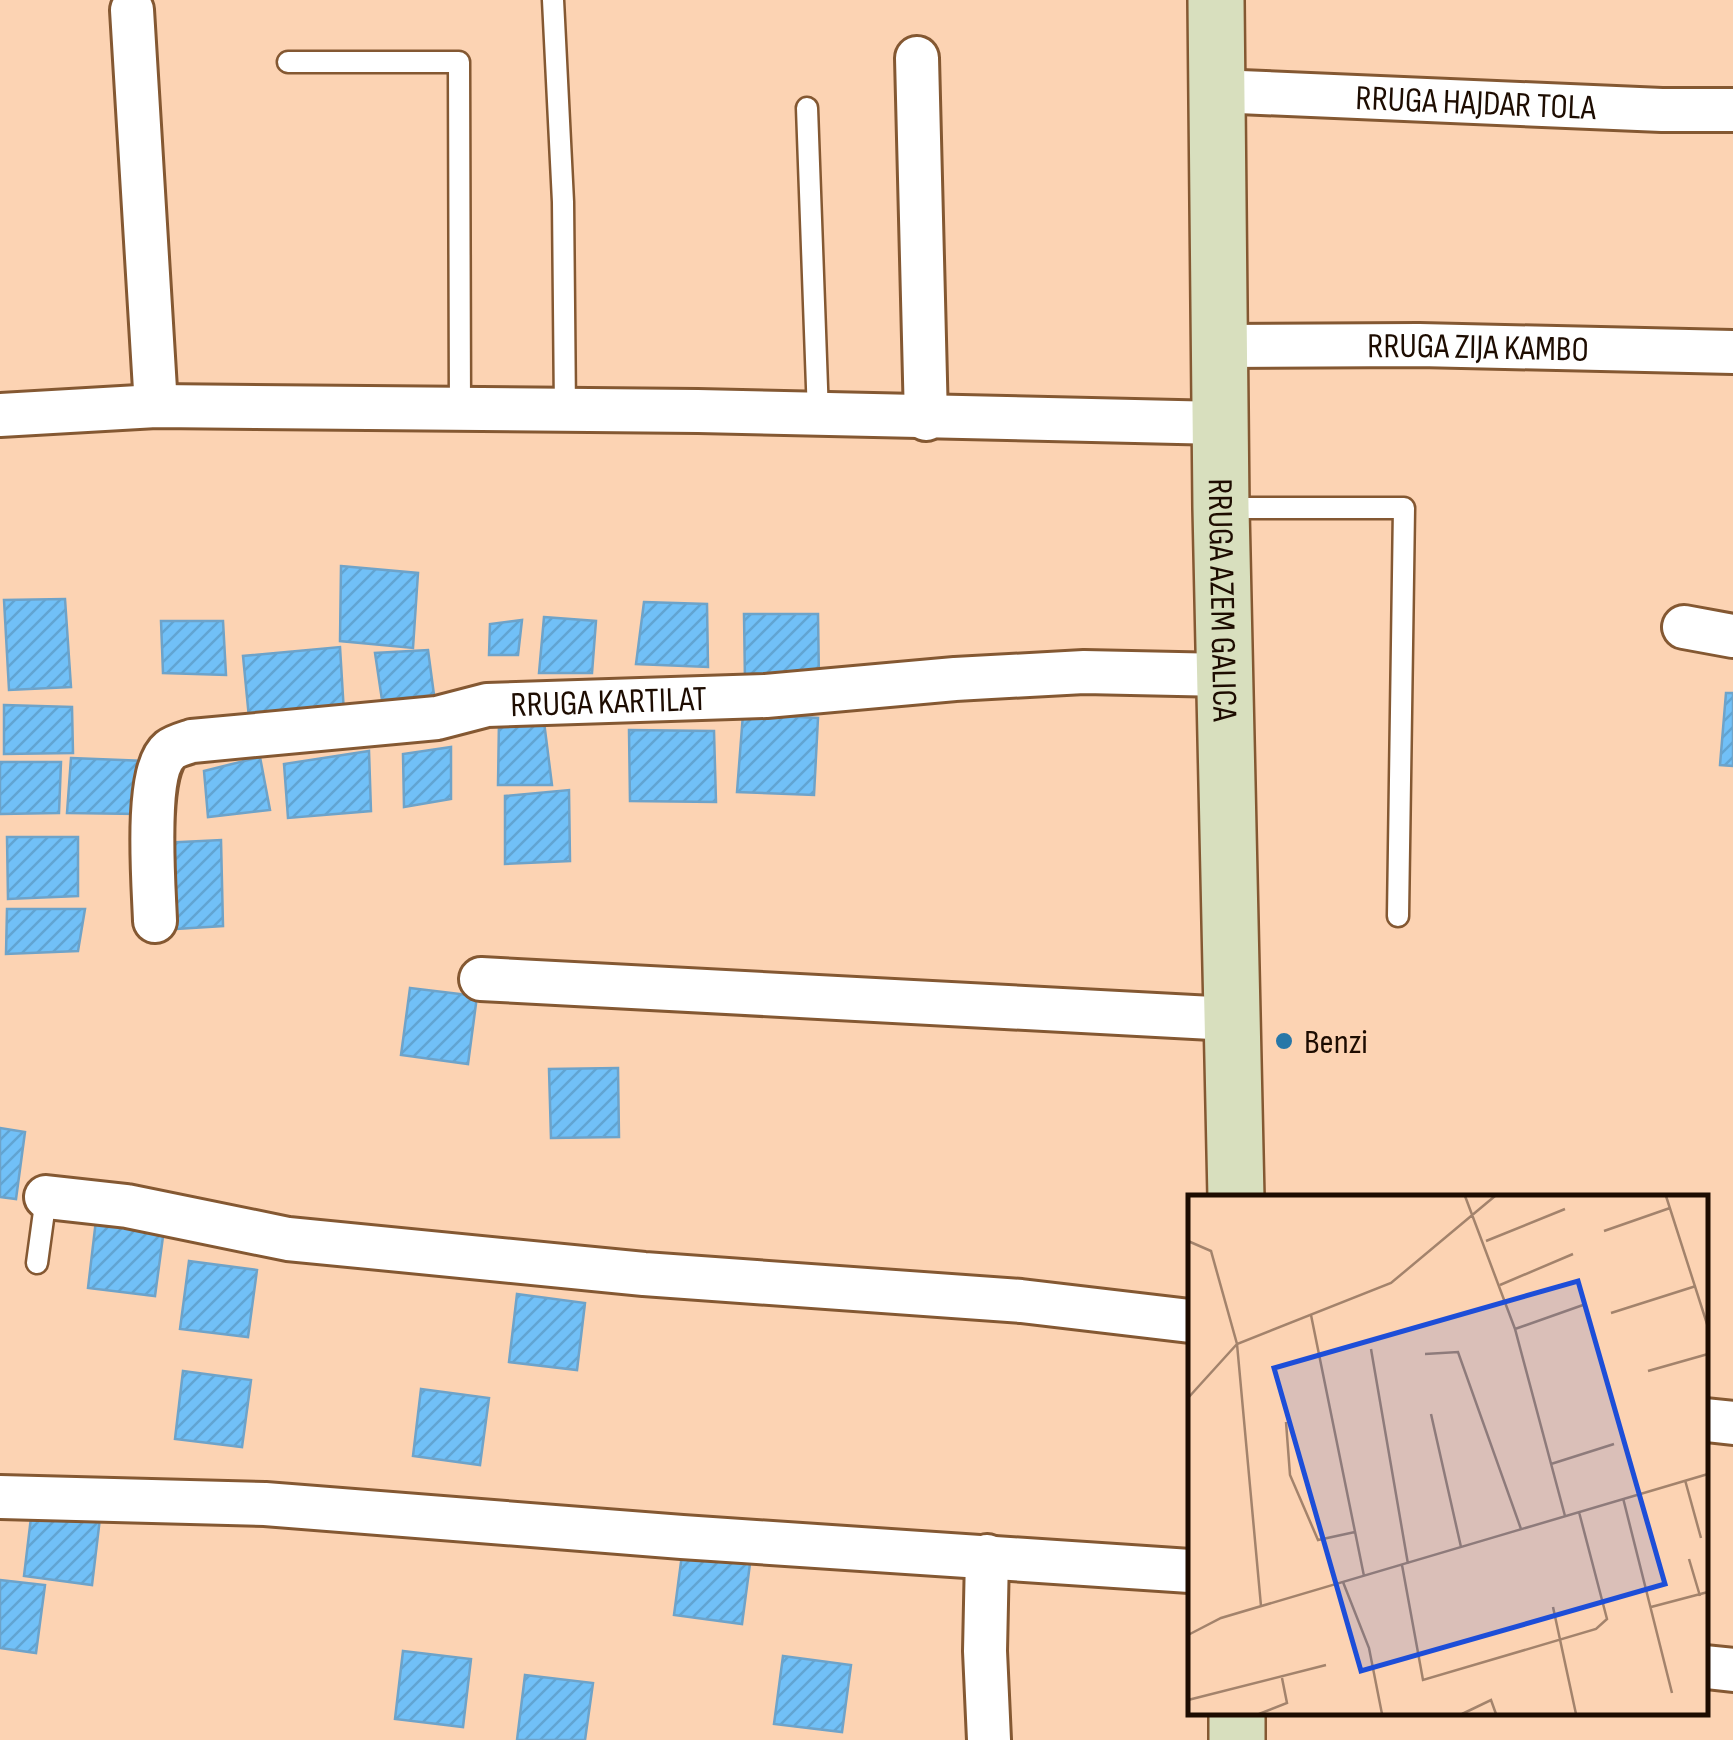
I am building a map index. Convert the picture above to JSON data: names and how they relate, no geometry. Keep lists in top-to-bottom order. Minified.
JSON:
{"streets":{"main road":["RRUGA AZEM GALICA"],"street":["RRUGA HAJDAR TOLA","RRUGA ZIJA KAMBO","RRUGA KARTILAT"]},"crossings":[["RRUGA HAJDAR TOLA","RRUGA AZEM GALICA"],["RRUGA ZIJA KAMBO","RRUGA AZEM GALICA"],["RRUGA AZEM GALICA","RRUGA KARTILAT"]],"places":["Benzi"]}
